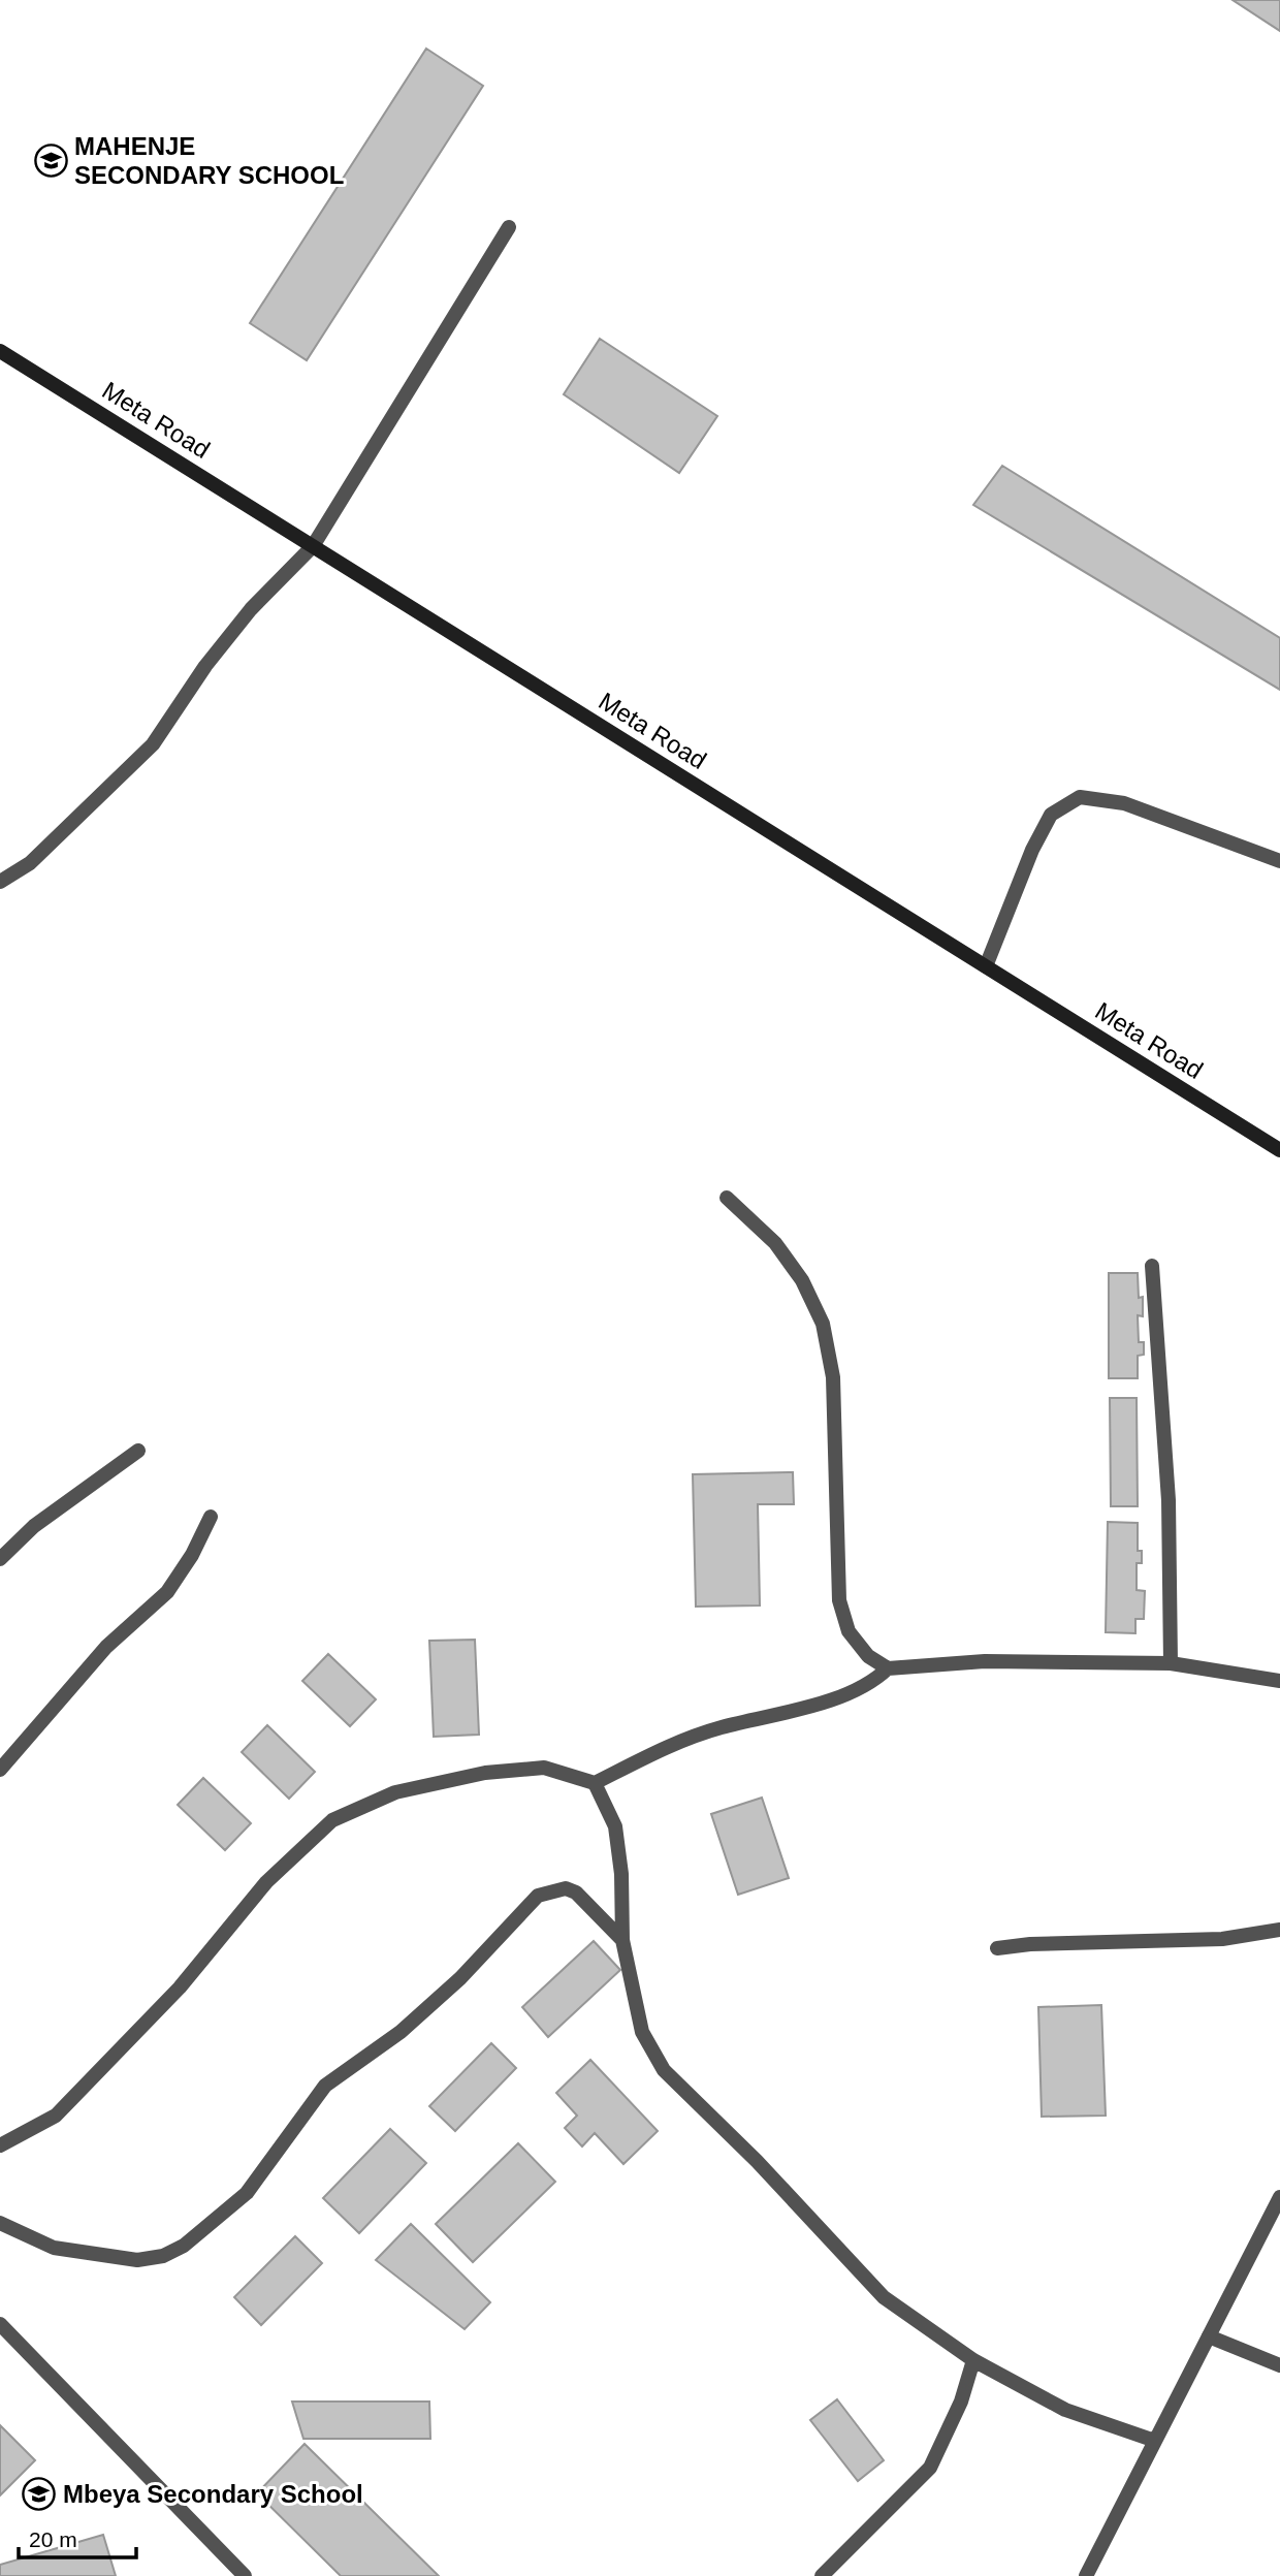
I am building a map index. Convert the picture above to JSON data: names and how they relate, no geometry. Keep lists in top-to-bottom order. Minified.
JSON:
{"streets":{"street":["Meta Road"]},"places":{"school or university":["MAHENJE SECONDARY SCHOOL","Mbeya Secondary School"]},"scale_bar":"20 m"}
